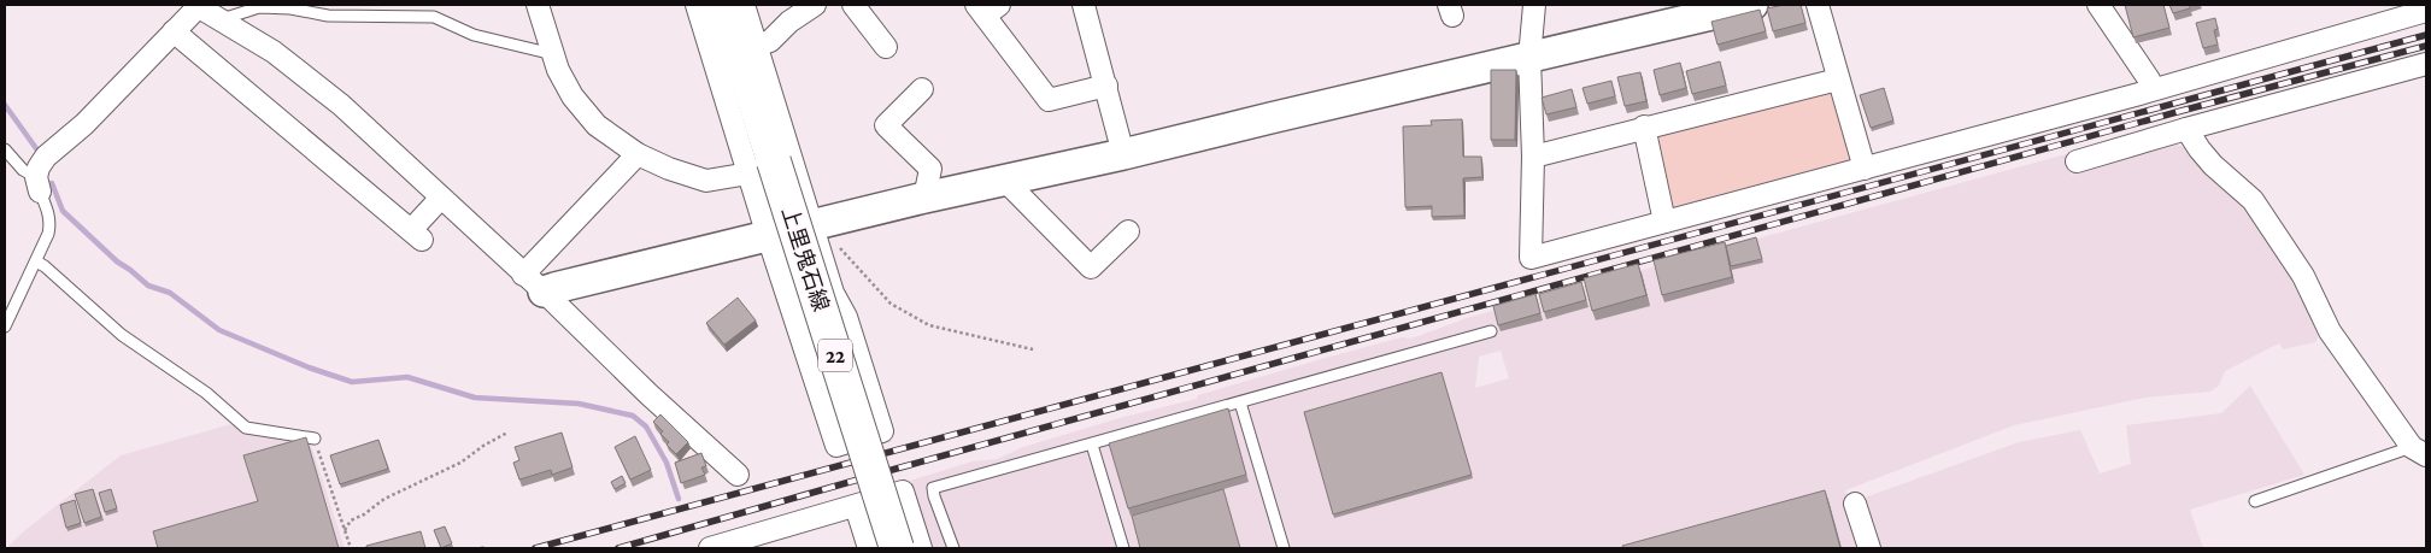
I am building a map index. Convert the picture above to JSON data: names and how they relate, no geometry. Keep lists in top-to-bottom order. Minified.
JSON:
{"streets":{"main road":["上里鬼石線","22"]}}
